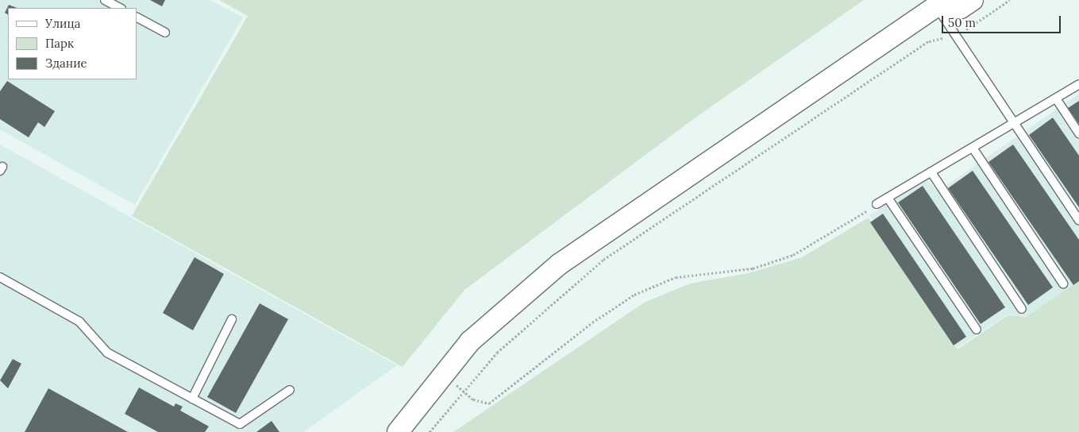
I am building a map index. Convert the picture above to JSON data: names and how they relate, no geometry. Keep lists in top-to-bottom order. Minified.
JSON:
{"legend":["Улица","Парк","Здание"],"scale_bar":"50 m"}
